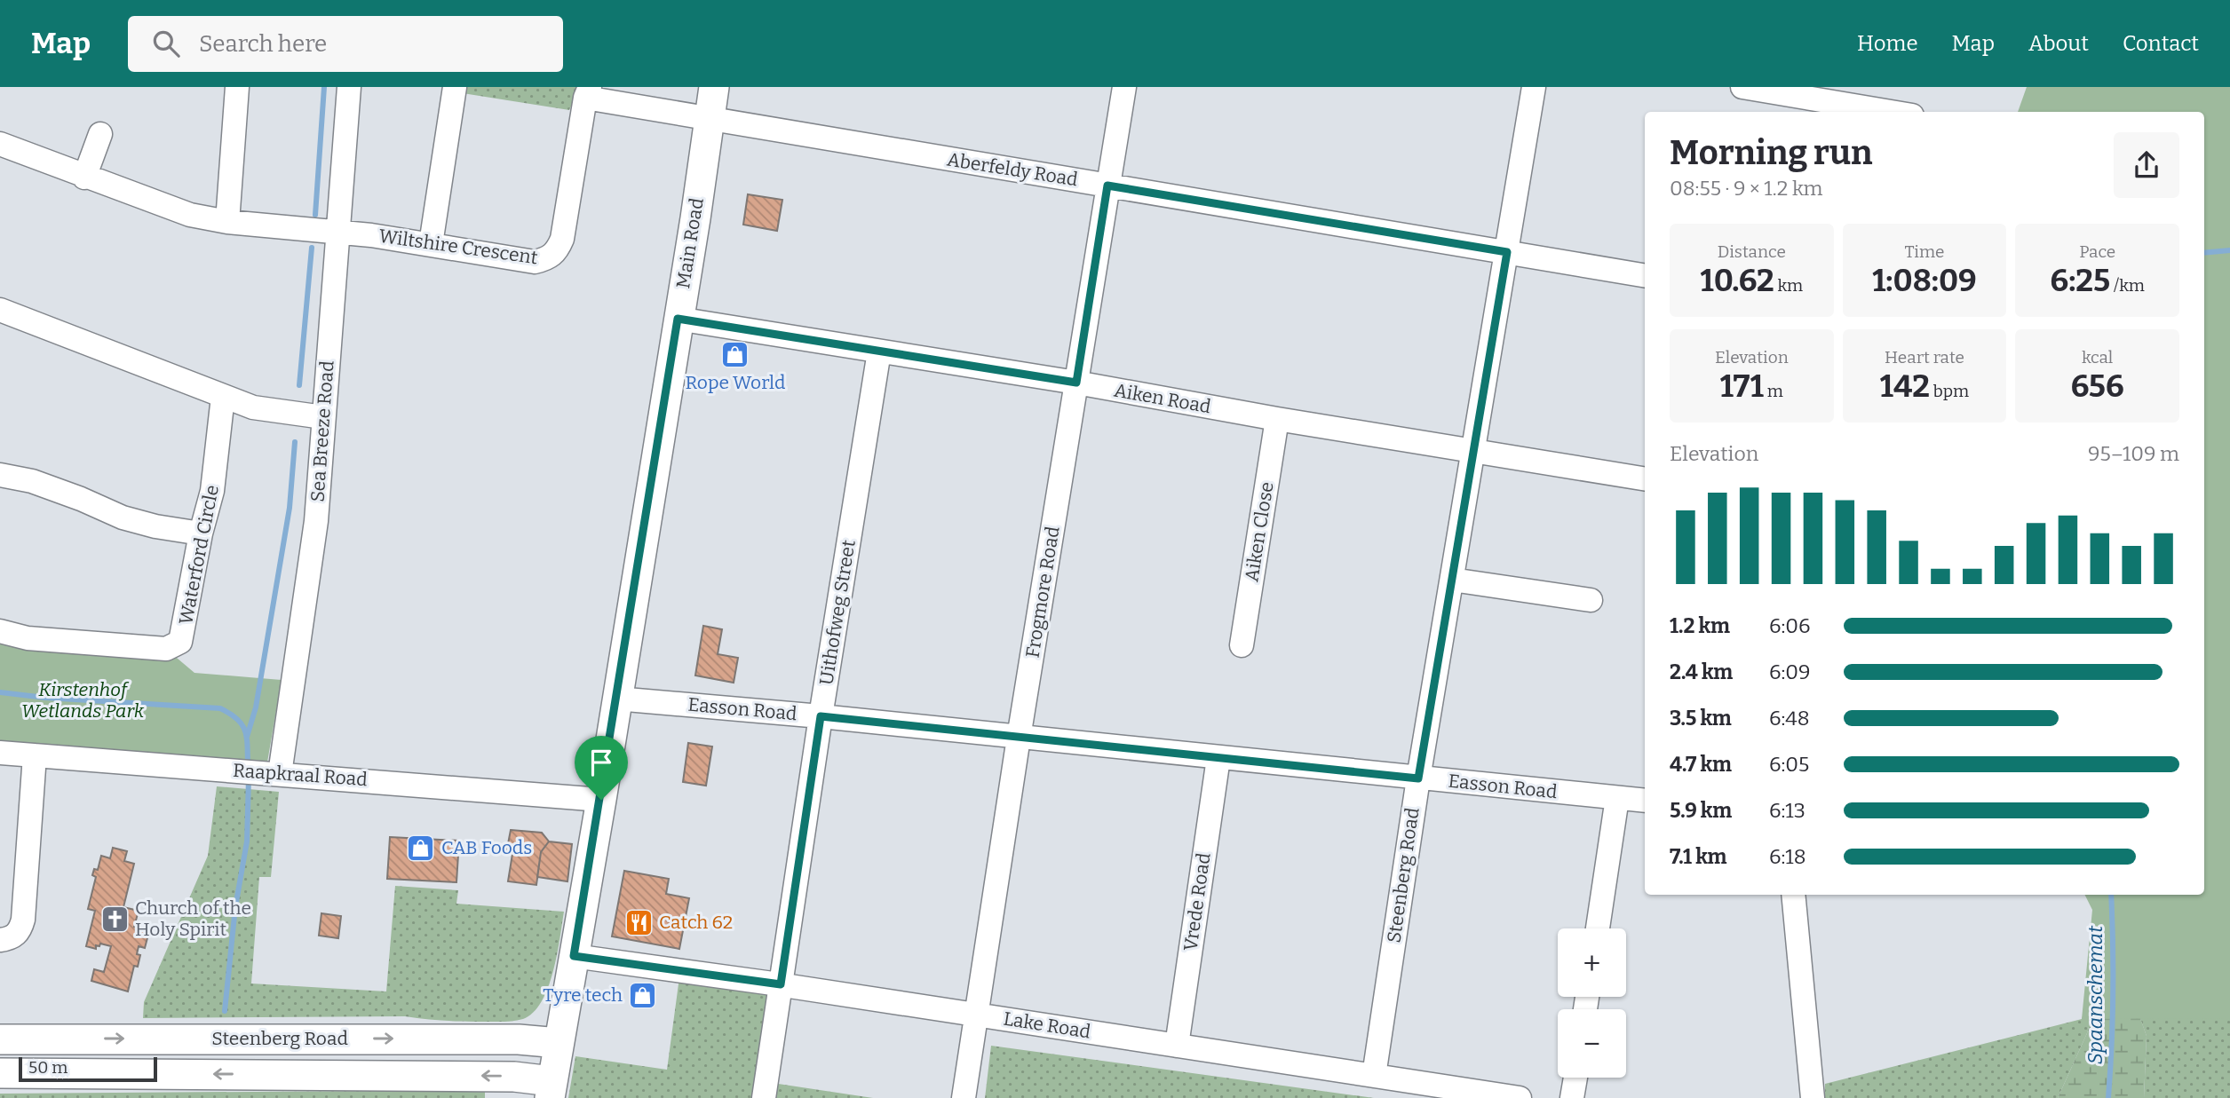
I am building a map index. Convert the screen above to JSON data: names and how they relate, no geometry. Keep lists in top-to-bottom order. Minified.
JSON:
{"streets":{"main road":["Main Road","Steenberg Road"],"street":["Aberfeldy Road","Wiltshire Crescent","Aiken Road","Sea Breeze Road","Aiken Close","Waterford Circle","Frogmore Road","Uithofweg Street","Easson Road","Raapkraal Road","Vrede Road","Lake Road"]},"crossings":[["Aberfeldy Road","Main Road"],["Aberfeldy Road","Wiltshire Crescent"],["Aberfeldy Road","Frogmore Road"],["Aberfeldy Road","Steenberg Road"],["Main Road","Aiken Road"],["Main Road","Easson Road"],["Main Road","Raapkraal Road"],["Main Road","Steenberg Road"],["Main Road","Lake Road"],["Wiltshire Crescent","Sea Breeze Road"],["Aiken Road","Aiken Close"],["Aiken Road","Frogmore Road"],["Aiken Road","Uithofweg Street"],["Aiken Road","Steenberg Road"],["Sea Breeze Road","Raapkraal Road"],["Frogmore Road","Easson Road"],["Frogmore Road","Lake Road"],["Uithofweg Street","Easson Road"],["Uithofweg Street","Lake Road"],["Easson Road","Steenberg Road"],["Easson Road","Vrede Road"],["Steenberg Road","Lake Road"],["Vrede Road","Lake Road"]],"water":["Spaanschemat"],"parks":["Kirstenhof Wetlands Park"],"places":{"shop":["Rope World","CAB Foods","Tyre tech"],"church":["Church of the Holy Spirit"],"restaurant":["Catch 62"]},"scale_bar":"50 m","page":{"header":"Map","search":"Search here","nav":["Home","Map","About","Contact"],"heading":["Morning run","08:55 · 9 × 1.2 km"],"stats":[["Distance","10.62 km"],["Time","1:08:09"],["Pace","6:25 /km"],["Elevation","171 m"],["Heart rate","142 bpm"],["kcal","656"]],"chart":["Elevation","95–109 m"],"list":[{"name":"1.2 km","note":"6:06"},{"name":"2.4 km","note":"6:09"},{"name":"3.5 km","note":"6:48"},{"name":"4.7 km","note":"6:05"},{"name":"5.9 km","note":"6:13"},{"name":"7.1 km","note":"6:18"}],"map_buttons":["+","−"],"scale":"50 m"}}
